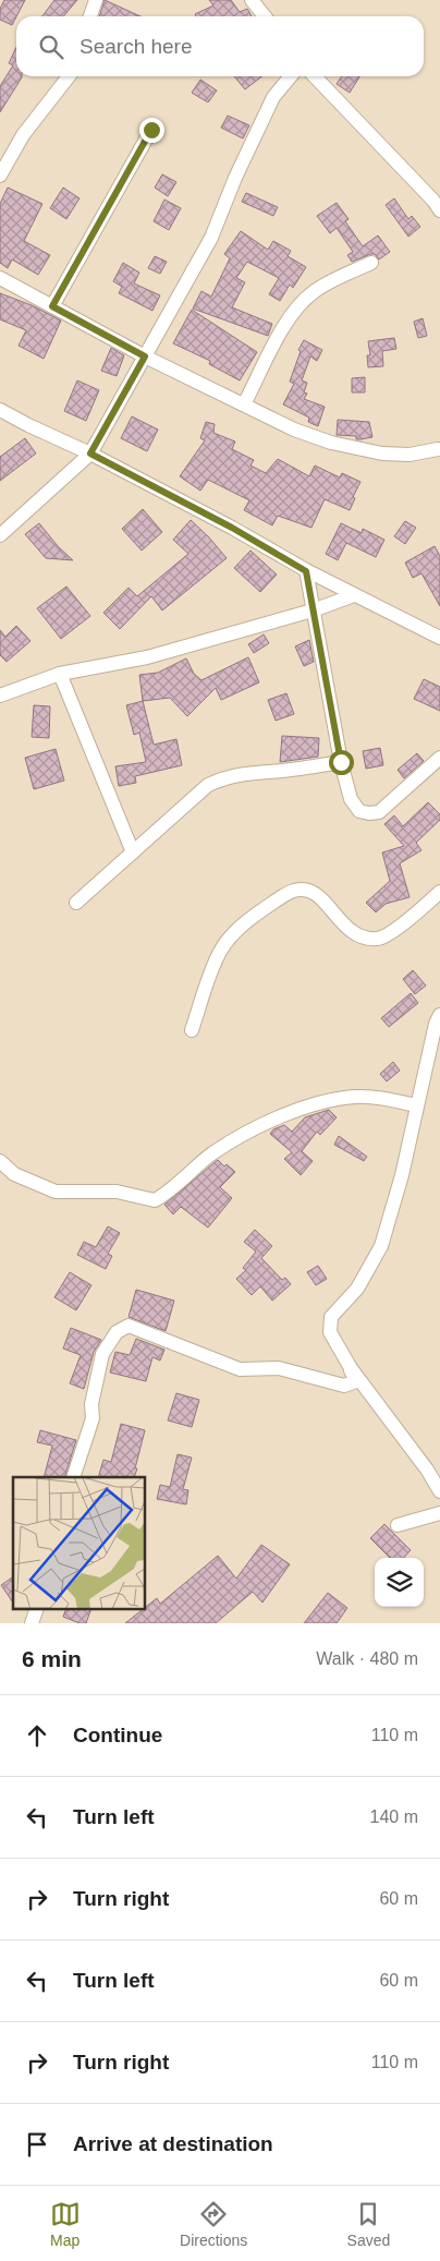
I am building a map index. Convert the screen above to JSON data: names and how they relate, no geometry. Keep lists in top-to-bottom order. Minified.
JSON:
{"page":{"search":"Search here","heading":["6 min","Walk · 480 m"],"list":[["Continue","110 m"],["Turn left","140 m"],["Turn right","60 m"],["Turn left","60 m"],["Turn right","110 m"],"Arrive at destination"],"nav":["Map","Directions","Saved"]}}
